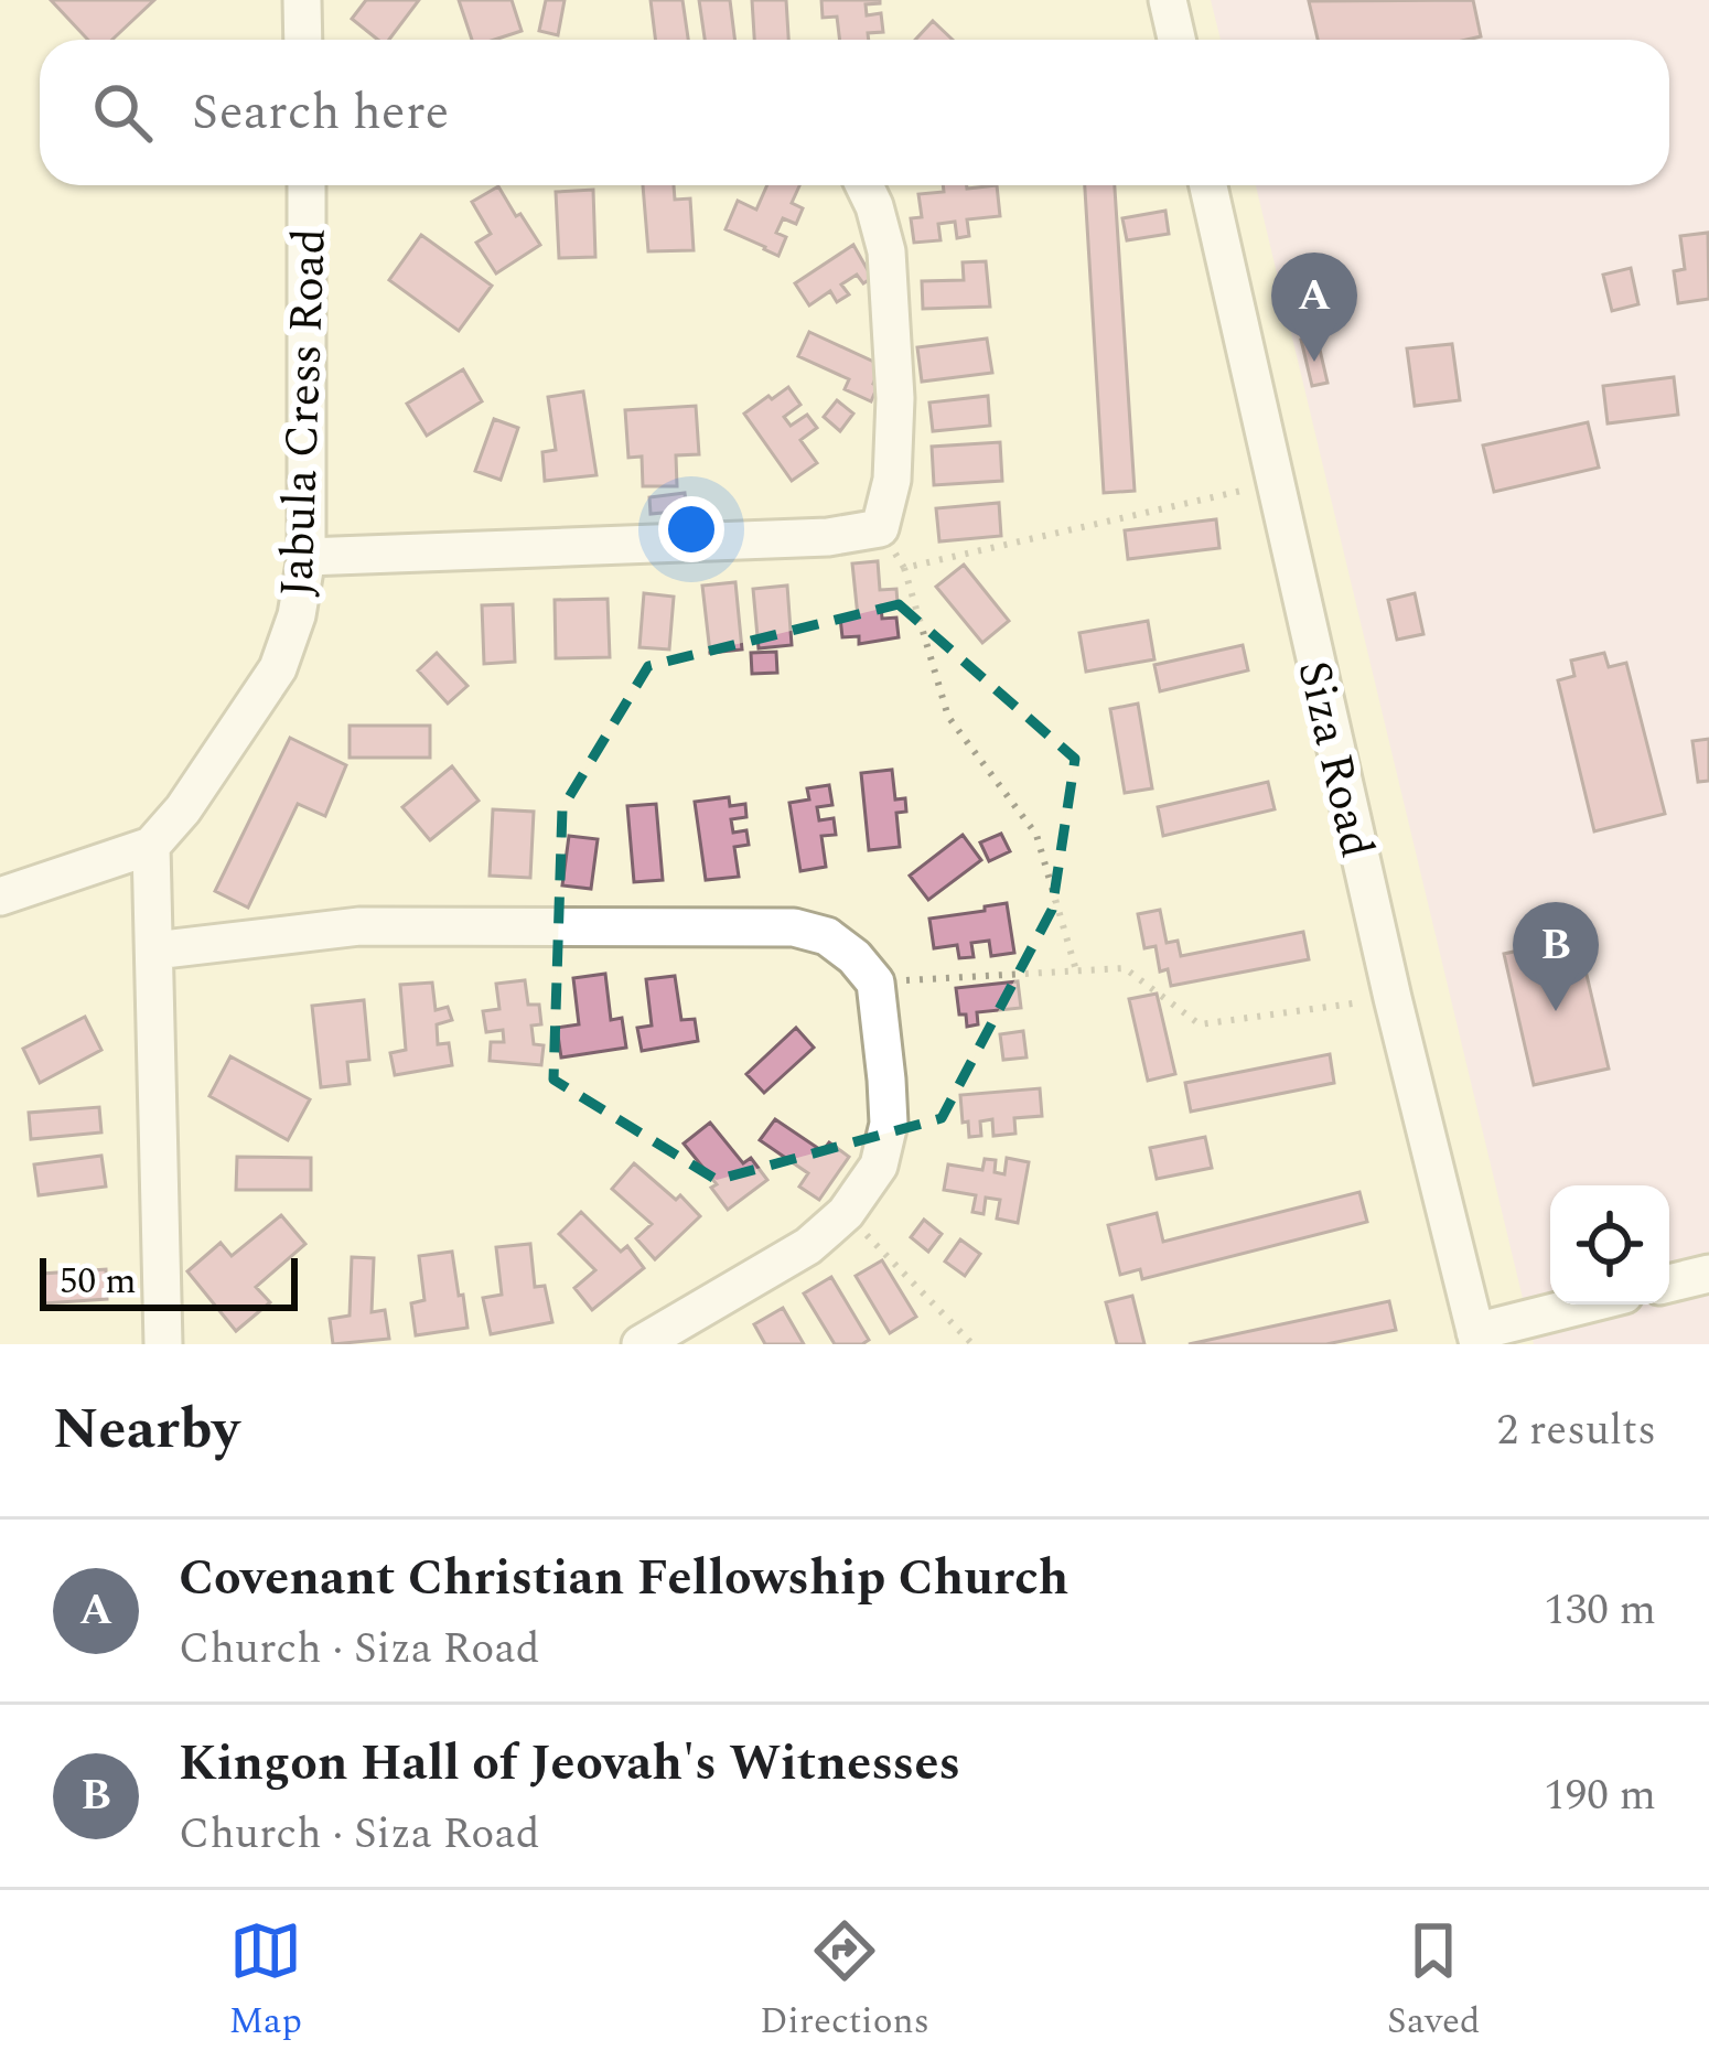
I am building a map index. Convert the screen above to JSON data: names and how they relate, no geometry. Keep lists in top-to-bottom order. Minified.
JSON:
{"streets":{"street":["Jabula Cress Road","Siza Road"]},"scale_bar":"50 m","page":{"search":"Search here","pins":["A","B"],"scale":"50 m","heading":["Nearby","2 results"],"list":[{"mark":"A","name":"Covenant Christian Fellowship Church","note":"Church · Siza Road","value":"130 m"},{"mark":"B","name":"Kingon Hall of Jeovah's Witnesses","note":"Church · Siza Road","value":"190 m"}],"nav":["Map","Directions","Saved"]}}
